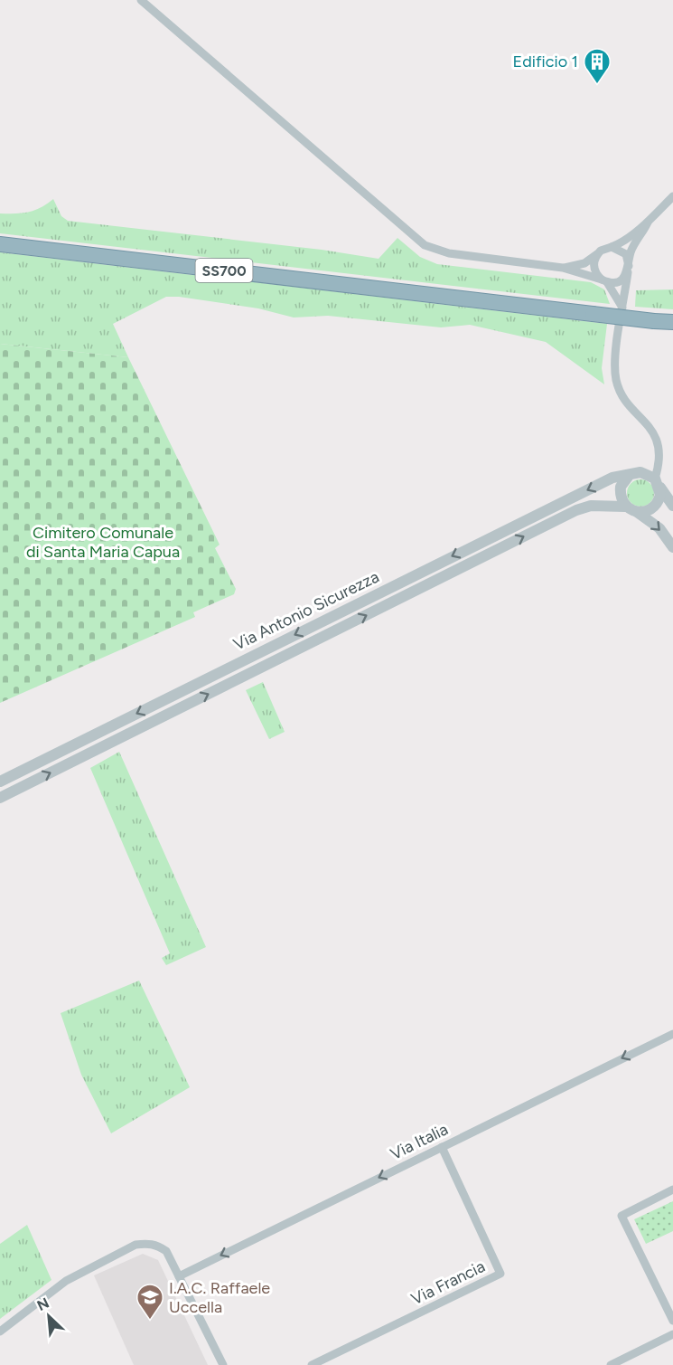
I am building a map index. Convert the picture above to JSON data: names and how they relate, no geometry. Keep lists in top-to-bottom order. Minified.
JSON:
{"streets":{"highway":["SS700"],"street":["Via Antonio Sicurezza","Via Italia","Via Francia"]},"crossings":[["Via Italia","Via Francia"]],"one_way":["Via Italia"],"parks":["Cimitero Comunale di Santa Maria Capua"],"places":{"building":["Edificio 1"],"school or university":["I.A.C. Raffaele Uccella"]},"north":"top left"}
